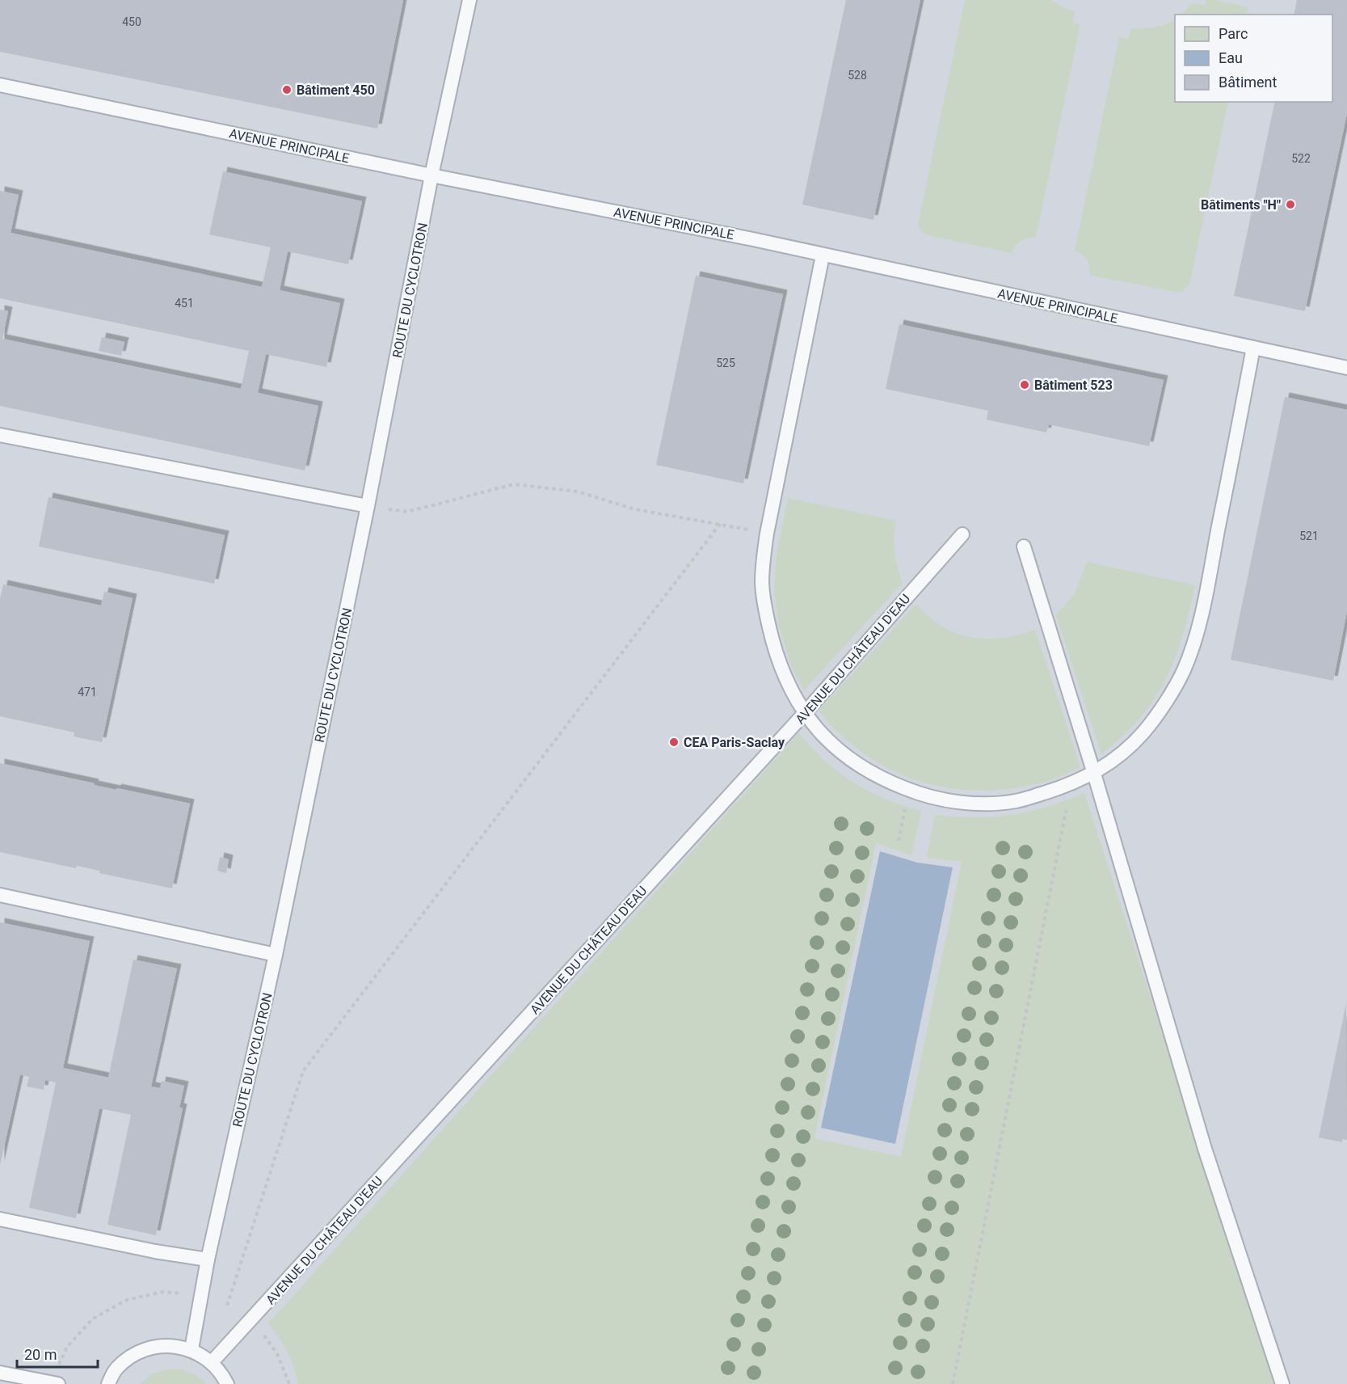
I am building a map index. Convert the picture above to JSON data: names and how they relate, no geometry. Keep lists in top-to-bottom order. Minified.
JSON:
{"streets":{"lane":["AVENUE PRINCIPALE","ROUTE DU CYCLOTRON","AVENUE DU CHÂTEAU D'EAU"]},"crossings":[["AVENUE PRINCIPALE","ROUTE DU CYCLOTRON"]],"places":["Bâtiment 450","Bâtiments \"H\"","Bâtiment 523","CEA Paris-Saclay"],"house_numbers":["450","528","522","451","525","521","471"],"legend":["Parc","Eau","Bâtiment"],"scale_bar":"20 m"}
